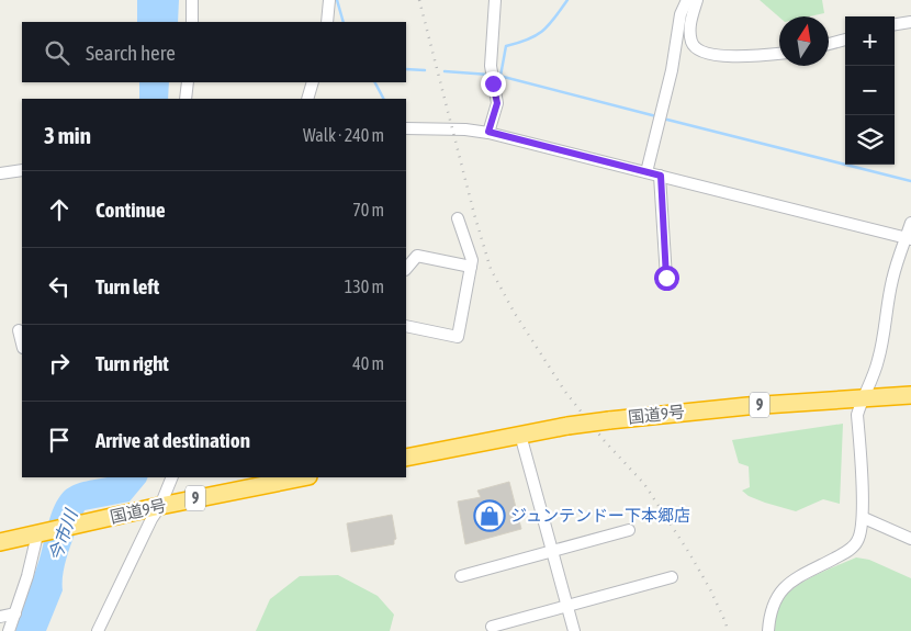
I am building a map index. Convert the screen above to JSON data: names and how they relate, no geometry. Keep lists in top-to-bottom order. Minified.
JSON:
{"streets":{"highway":["9","国道9号"]},"water":["今市川"],"places":{"shop":["ジュンテンドー下本郷店"]},"north":"top","page":{"map_buttons":["+","−"],"search":"Search here","heading":["3 min","Walk · 240 m"],"list":[["Continue","70 m"],["Turn left","130 m"],["Turn right","40 m"],"Arrive at destination"]}}
